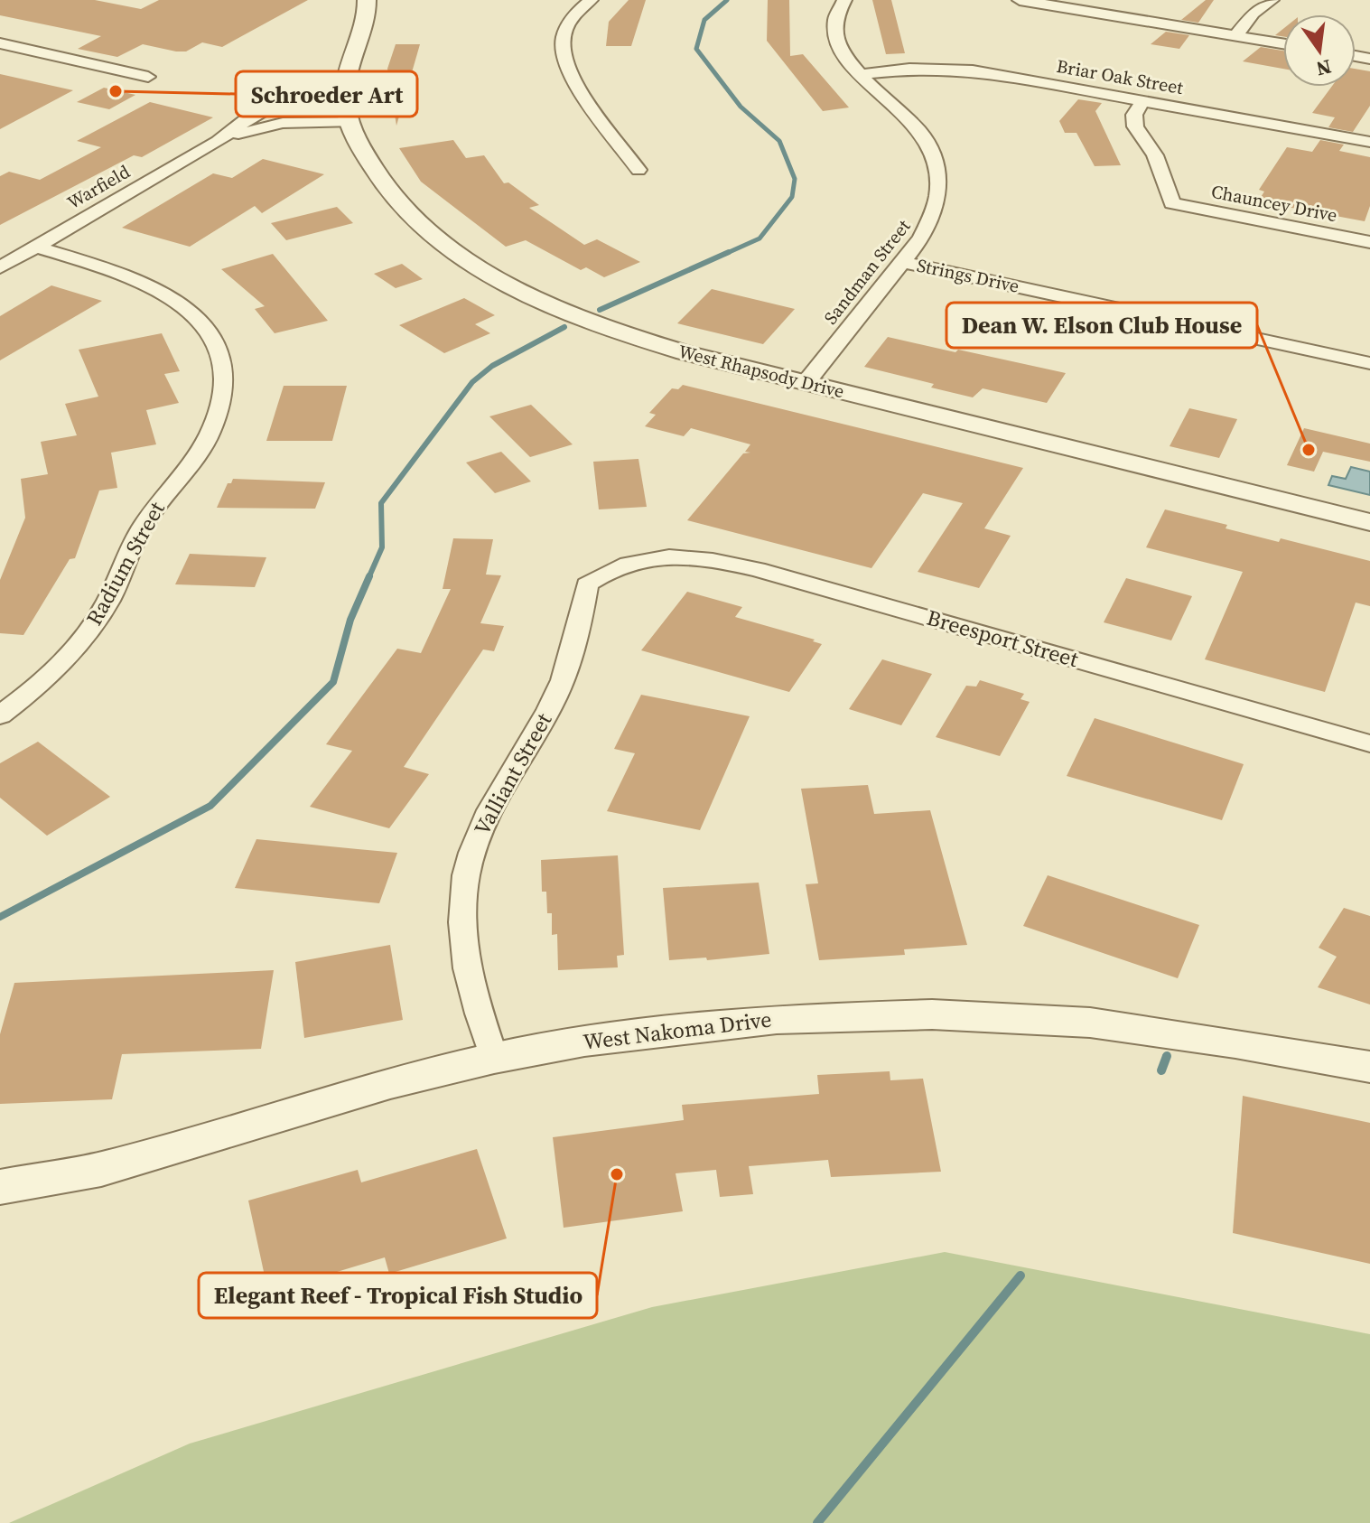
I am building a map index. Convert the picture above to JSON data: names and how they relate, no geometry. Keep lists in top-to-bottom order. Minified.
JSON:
{"streets":{"street":["Briar Oak Street","Warfield","Chauncey Drive","Sandman Street","Strings Drive","West Rhapsody Drive","Radium Street","Breesport Street","Valliant Street","West Nakoma Drive"]},"crossings":[["Briar Oak Street","Chauncey Drive"],["Briar Oak Street","Sandman Street"],["Warfield","West Rhapsody Drive"],["Warfield","Radium Street"],["Sandman Street","Strings Drive"],["Sandman Street","West Rhapsody Drive"],["Breesport Street","Valliant Street"],["Valliant Street","West Nakoma Drive"]],"places":["Schroeder Art","Dean W. Elson Club House","Elegant Reef - Tropical Fish Studio"],"north":"bottom"}
